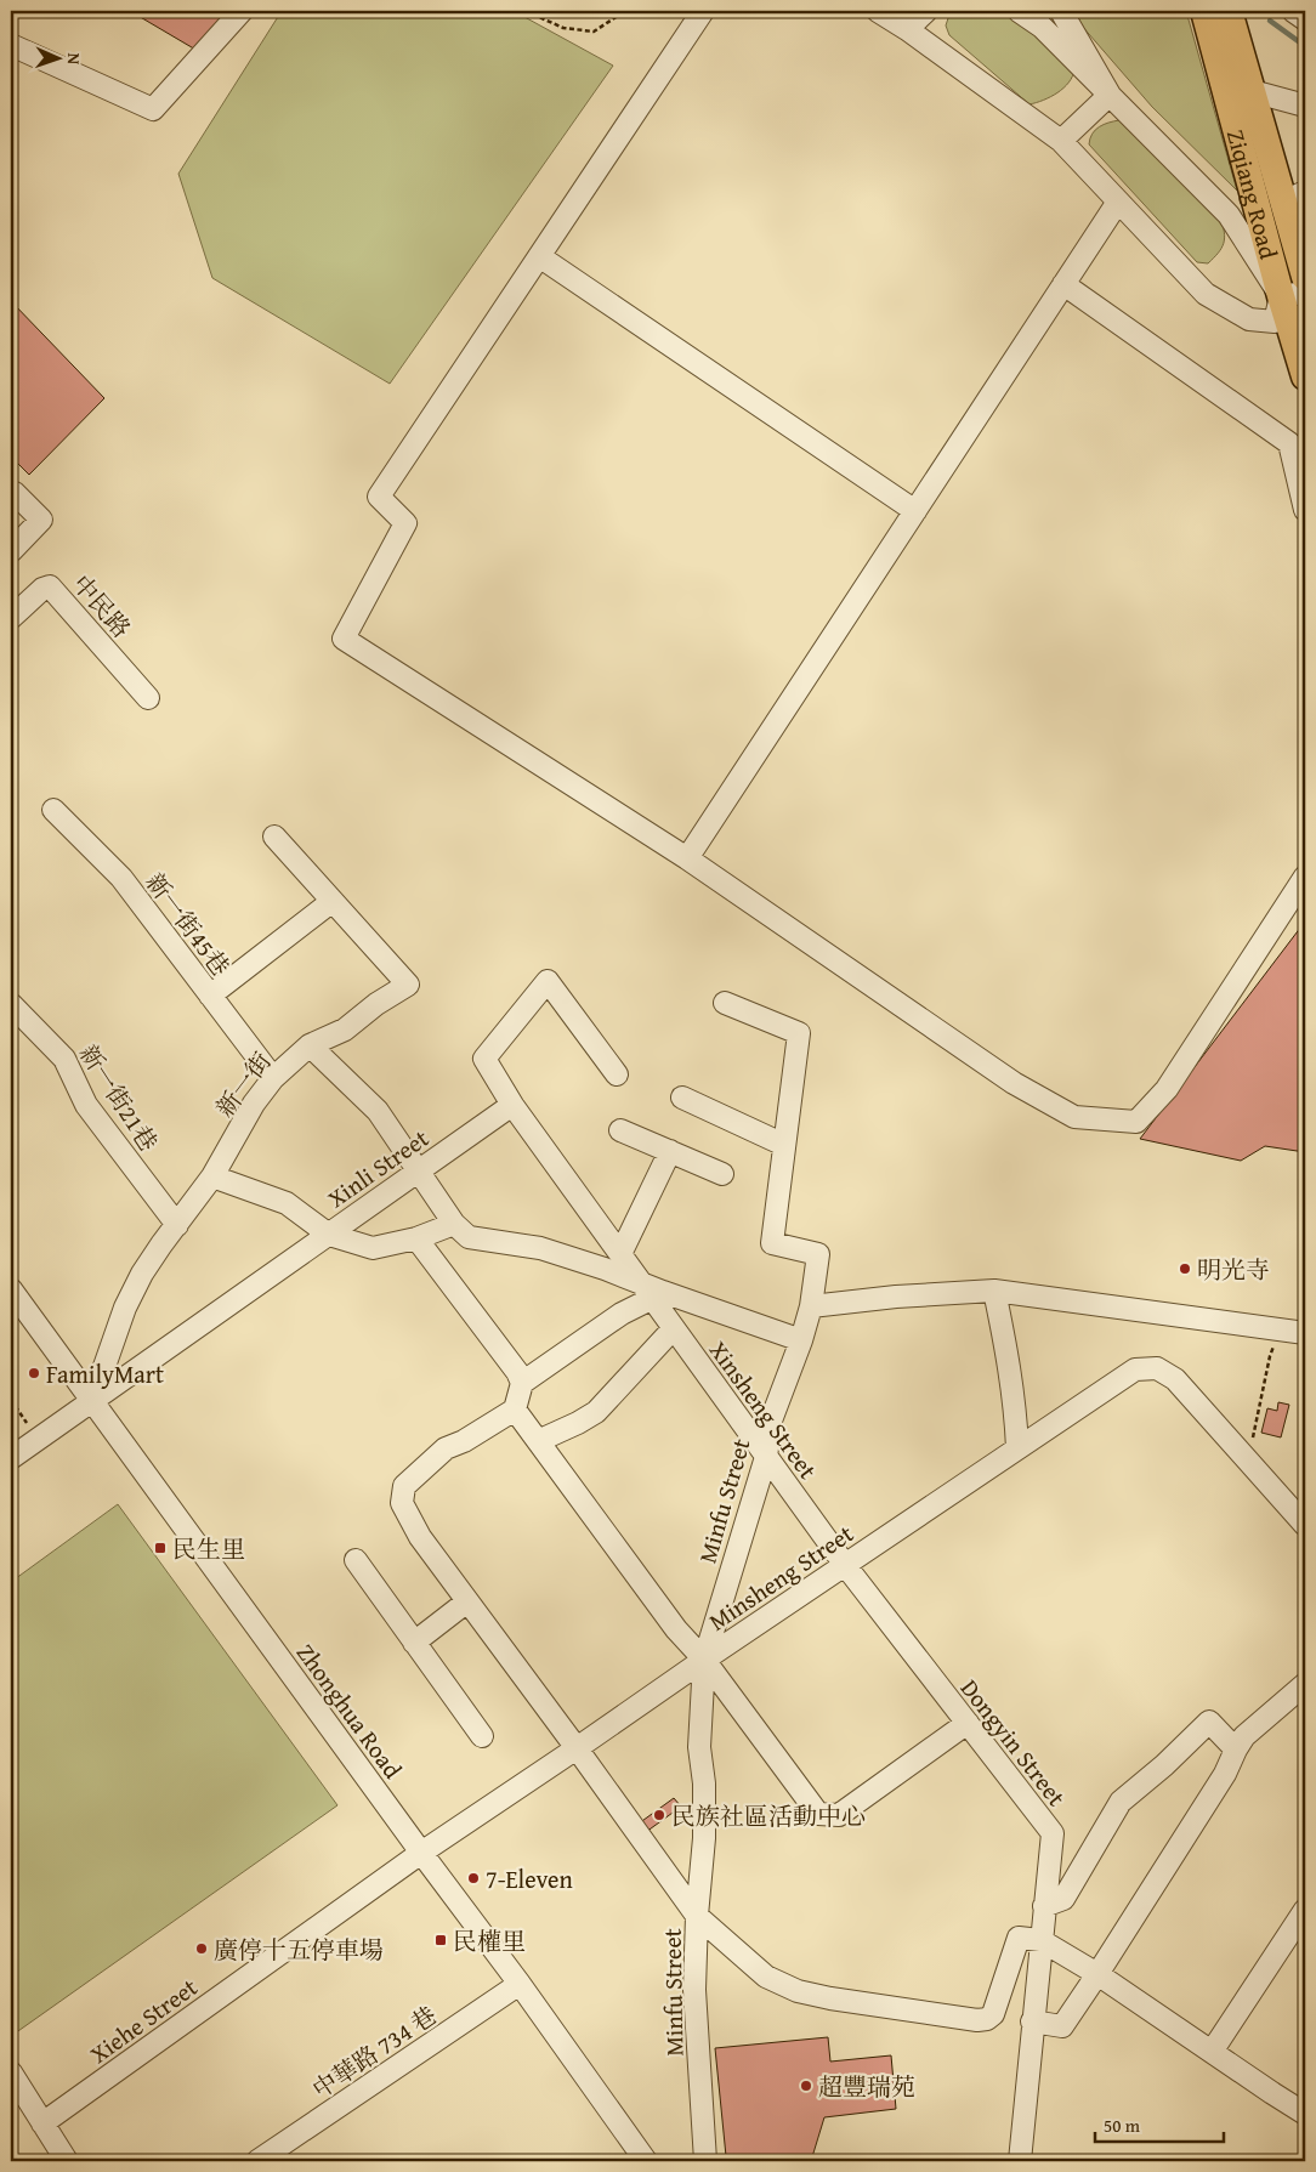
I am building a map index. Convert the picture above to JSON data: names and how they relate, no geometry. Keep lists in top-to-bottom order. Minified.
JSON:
{"streets":{"main road":["Ziqiang Road"],"street":["中民路","新一街45巷","新一街","新一街21巷","Xinli Street","Xinsheng Street","Minfu Street","Minsheng Street","Zhonghua Road","Dongyin Street","Xiehe Street","中華路 734 巷"]},"crossings":[["新一街45巷","新一街"],["新一街","新一街21巷"],["新一街","Xinli Street"],["新一街","Zhonghua Road"],["Xinli Street","Zhonghua Road"],["Xinsheng Street","Minfu Street"],["Xinsheng Street","Minsheng Street"],["Xinsheng Street","Dongyin Street"],["Minfu Street","Minsheng Street"],["Minsheng Street","Zhonghua Road"],["Minsheng Street","Dongyin Street"],["Minsheng Street","Xiehe Street"],["Zhonghua Road","Xiehe Street"],["Zhonghua Road","中華路 734 巷"]],"places":{"other":["明光寺","FamilyMart","民族社區活動中心","7-Eleven","廣停十五停車場","超豐瑞苑"],"transit":["民生里","民權里"]},"scale_bar":"50 m","north":"right"}
